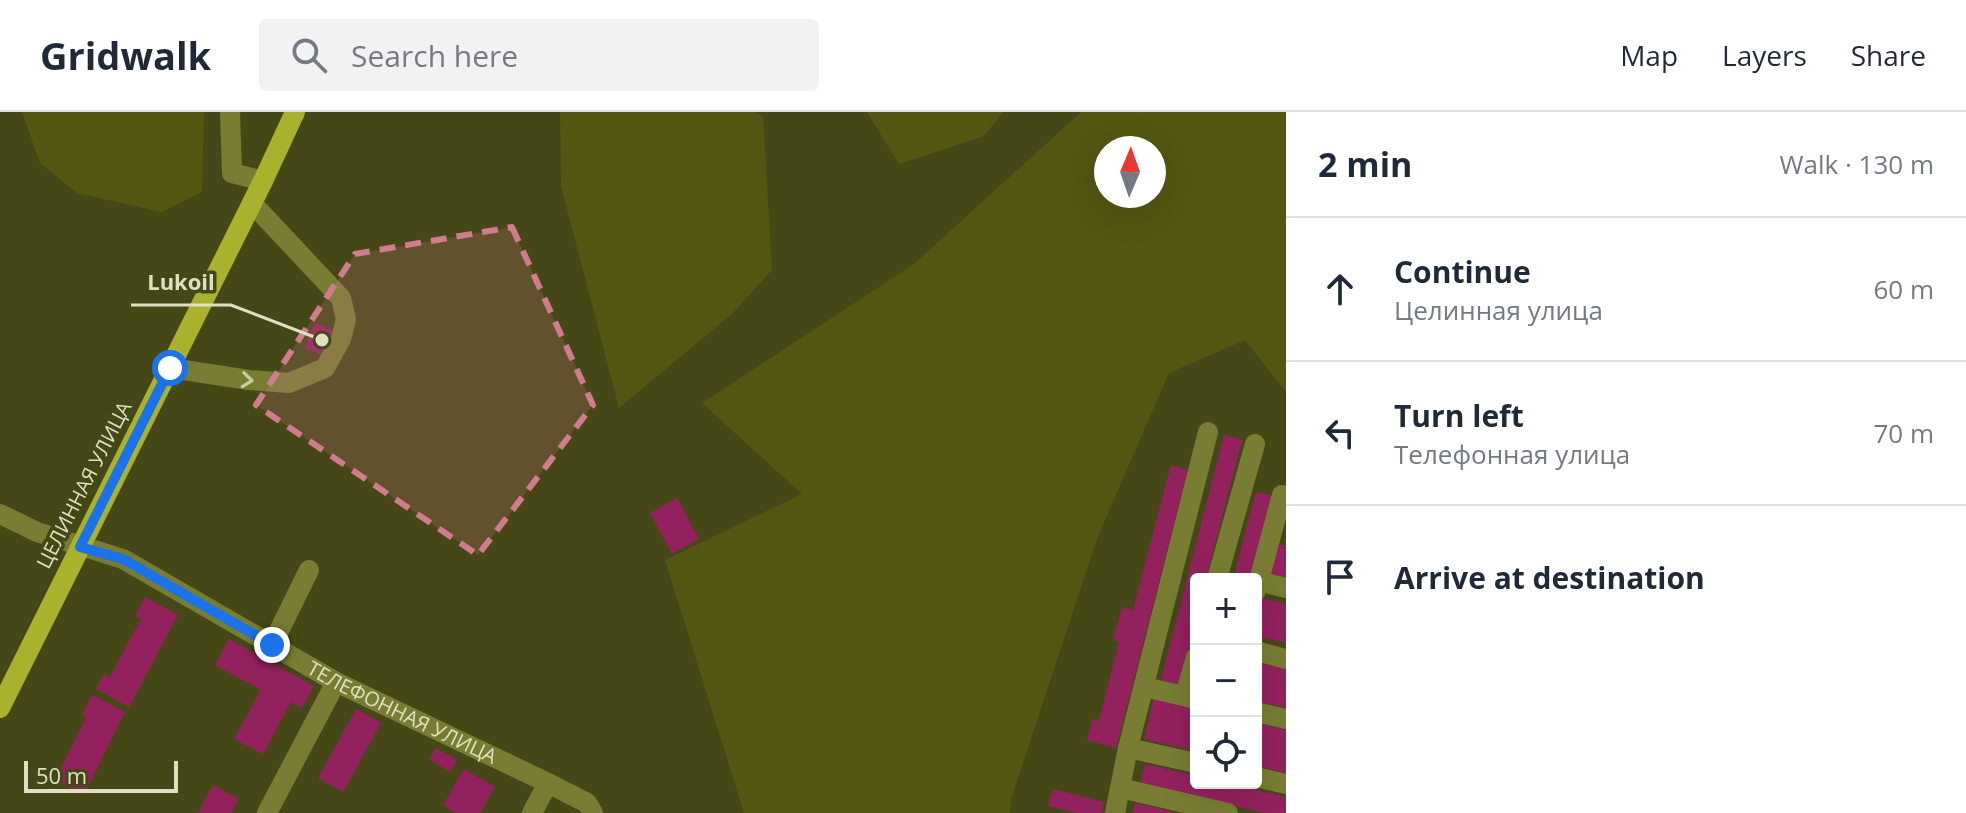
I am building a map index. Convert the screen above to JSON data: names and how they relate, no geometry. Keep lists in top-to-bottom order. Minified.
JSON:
{"streets":{"main road":["ЦЕЛИННАЯ УЛИЦА"],"street":["ТЕЛЕФОННАЯ УЛИЦА"]},"crossings":[["ЦЕЛИННАЯ УЛИЦА","ТЕЛЕФОННАЯ УЛИЦА"]],"places":["Lukoil"],"scale_bar":"50 m","north":"top","page":{"header":"Gridwalk","search":"Search here","nav":["Map","Layers","Share"],"heading":["2 min","Walk · 130 m"],"list":[["Continue","Целинная улица","60 m"],["Turn left","Телефонная улица","70 m"],"Arrive at destination"],"map_buttons":["+","−"],"scale":"50 m"}}
